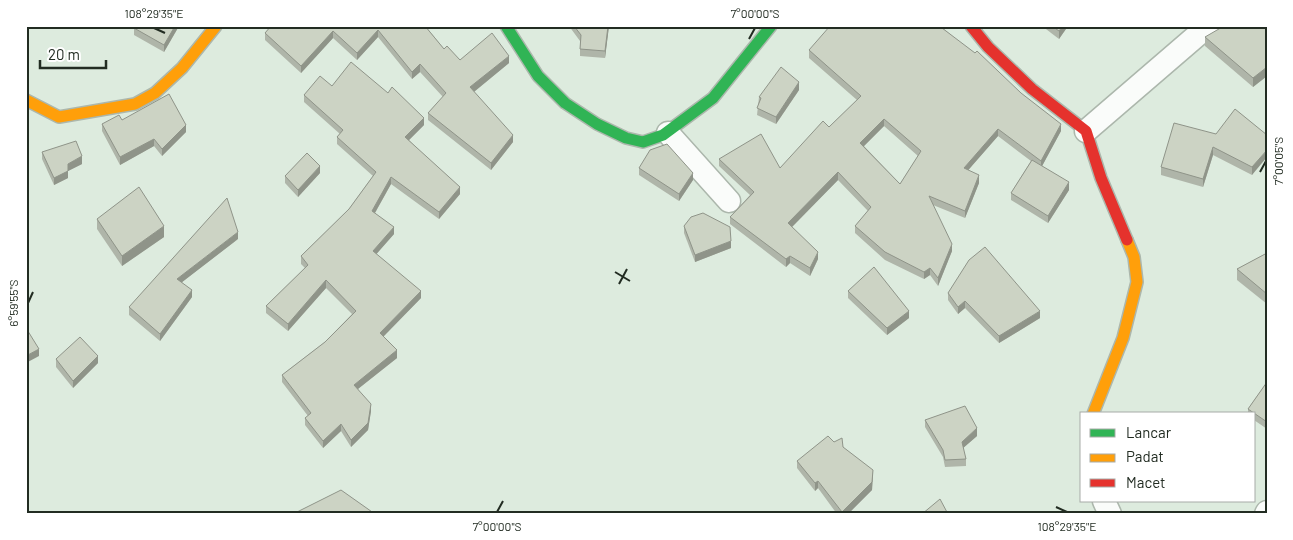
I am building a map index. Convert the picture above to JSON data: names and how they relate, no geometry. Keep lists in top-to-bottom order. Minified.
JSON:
{"legend":["Lancar","Padat","Macet"],"scale_bar":"20 m","coordinates":["108°29'35\"E","7°00'00\"S","7°00'05\"S","6°59'55\"S"]}
